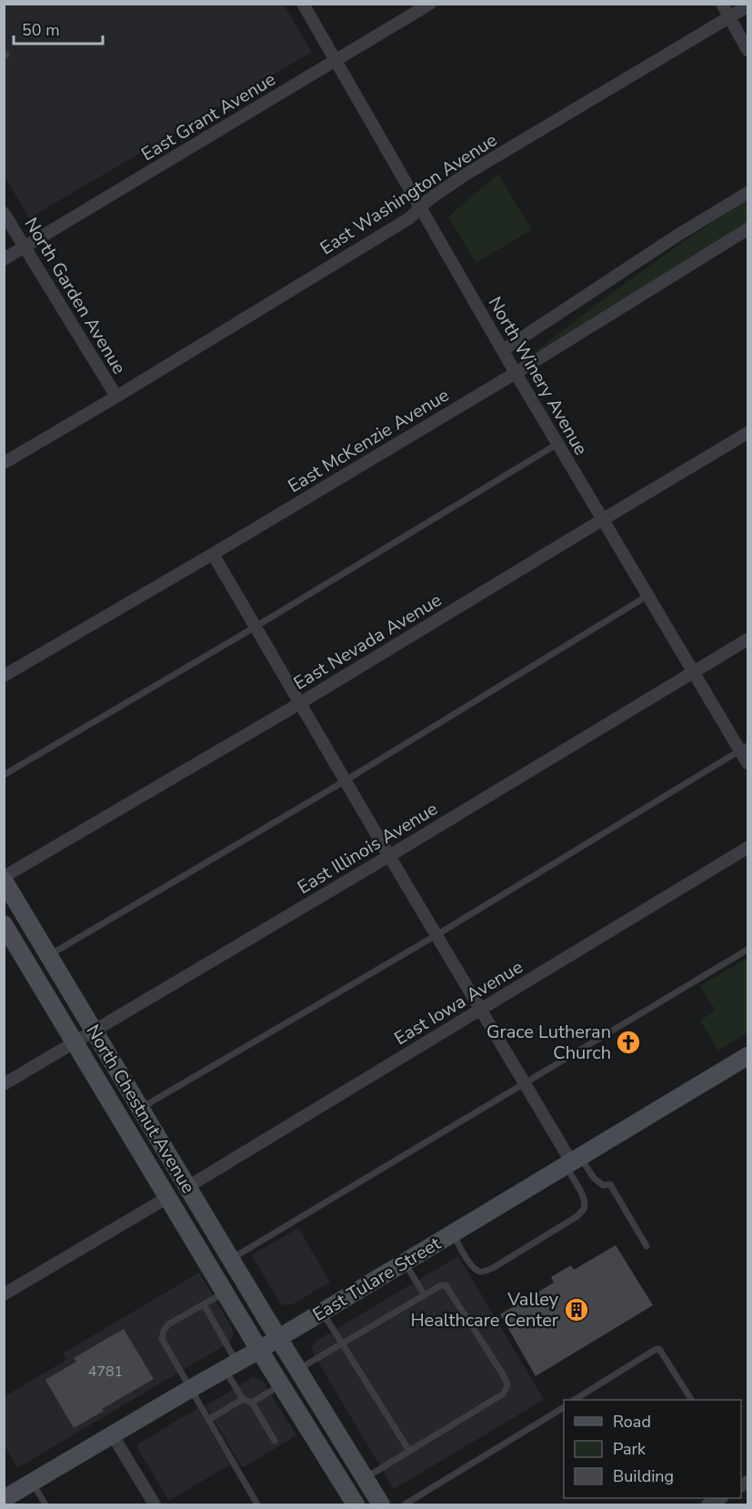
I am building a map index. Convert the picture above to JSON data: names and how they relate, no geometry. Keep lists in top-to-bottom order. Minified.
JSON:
{"streets":{"main road":["North Chestnut Avenue","East Tulare Street"],"street":["East Grant Avenue","East Washington Avenue","North Garden Avenue","North Winery Avenue","East McKenzie Avenue","East Nevada Avenue","East Illinois Avenue","East Iowa Avenue"]},"crossings":[["East Grant Avenue","North Garden Avenue"],["East Grant Avenue","North Winery Avenue"],["East Washington Avenue","North Garden Avenue"],["East Washington Avenue","North Winery Avenue"],["North Winery Avenue","East McKenzie Avenue"],["North Winery Avenue","East Nevada Avenue"],["North Winery Avenue","East Illinois Avenue"],["East Nevada Avenue","North Chestnut Avenue"],["East Illinois Avenue","North Chestnut Avenue"],["East Iowa Avenue","North Chestnut Avenue"],["North Chestnut Avenue","East Tulare Street"]],"places":{"church":["Grace Lutheran Church"],"building":["Valley Healthcare Center"]},"house_numbers":["4781"],"legend":["Road","Park","Building"],"scale_bar":"50 m"}
